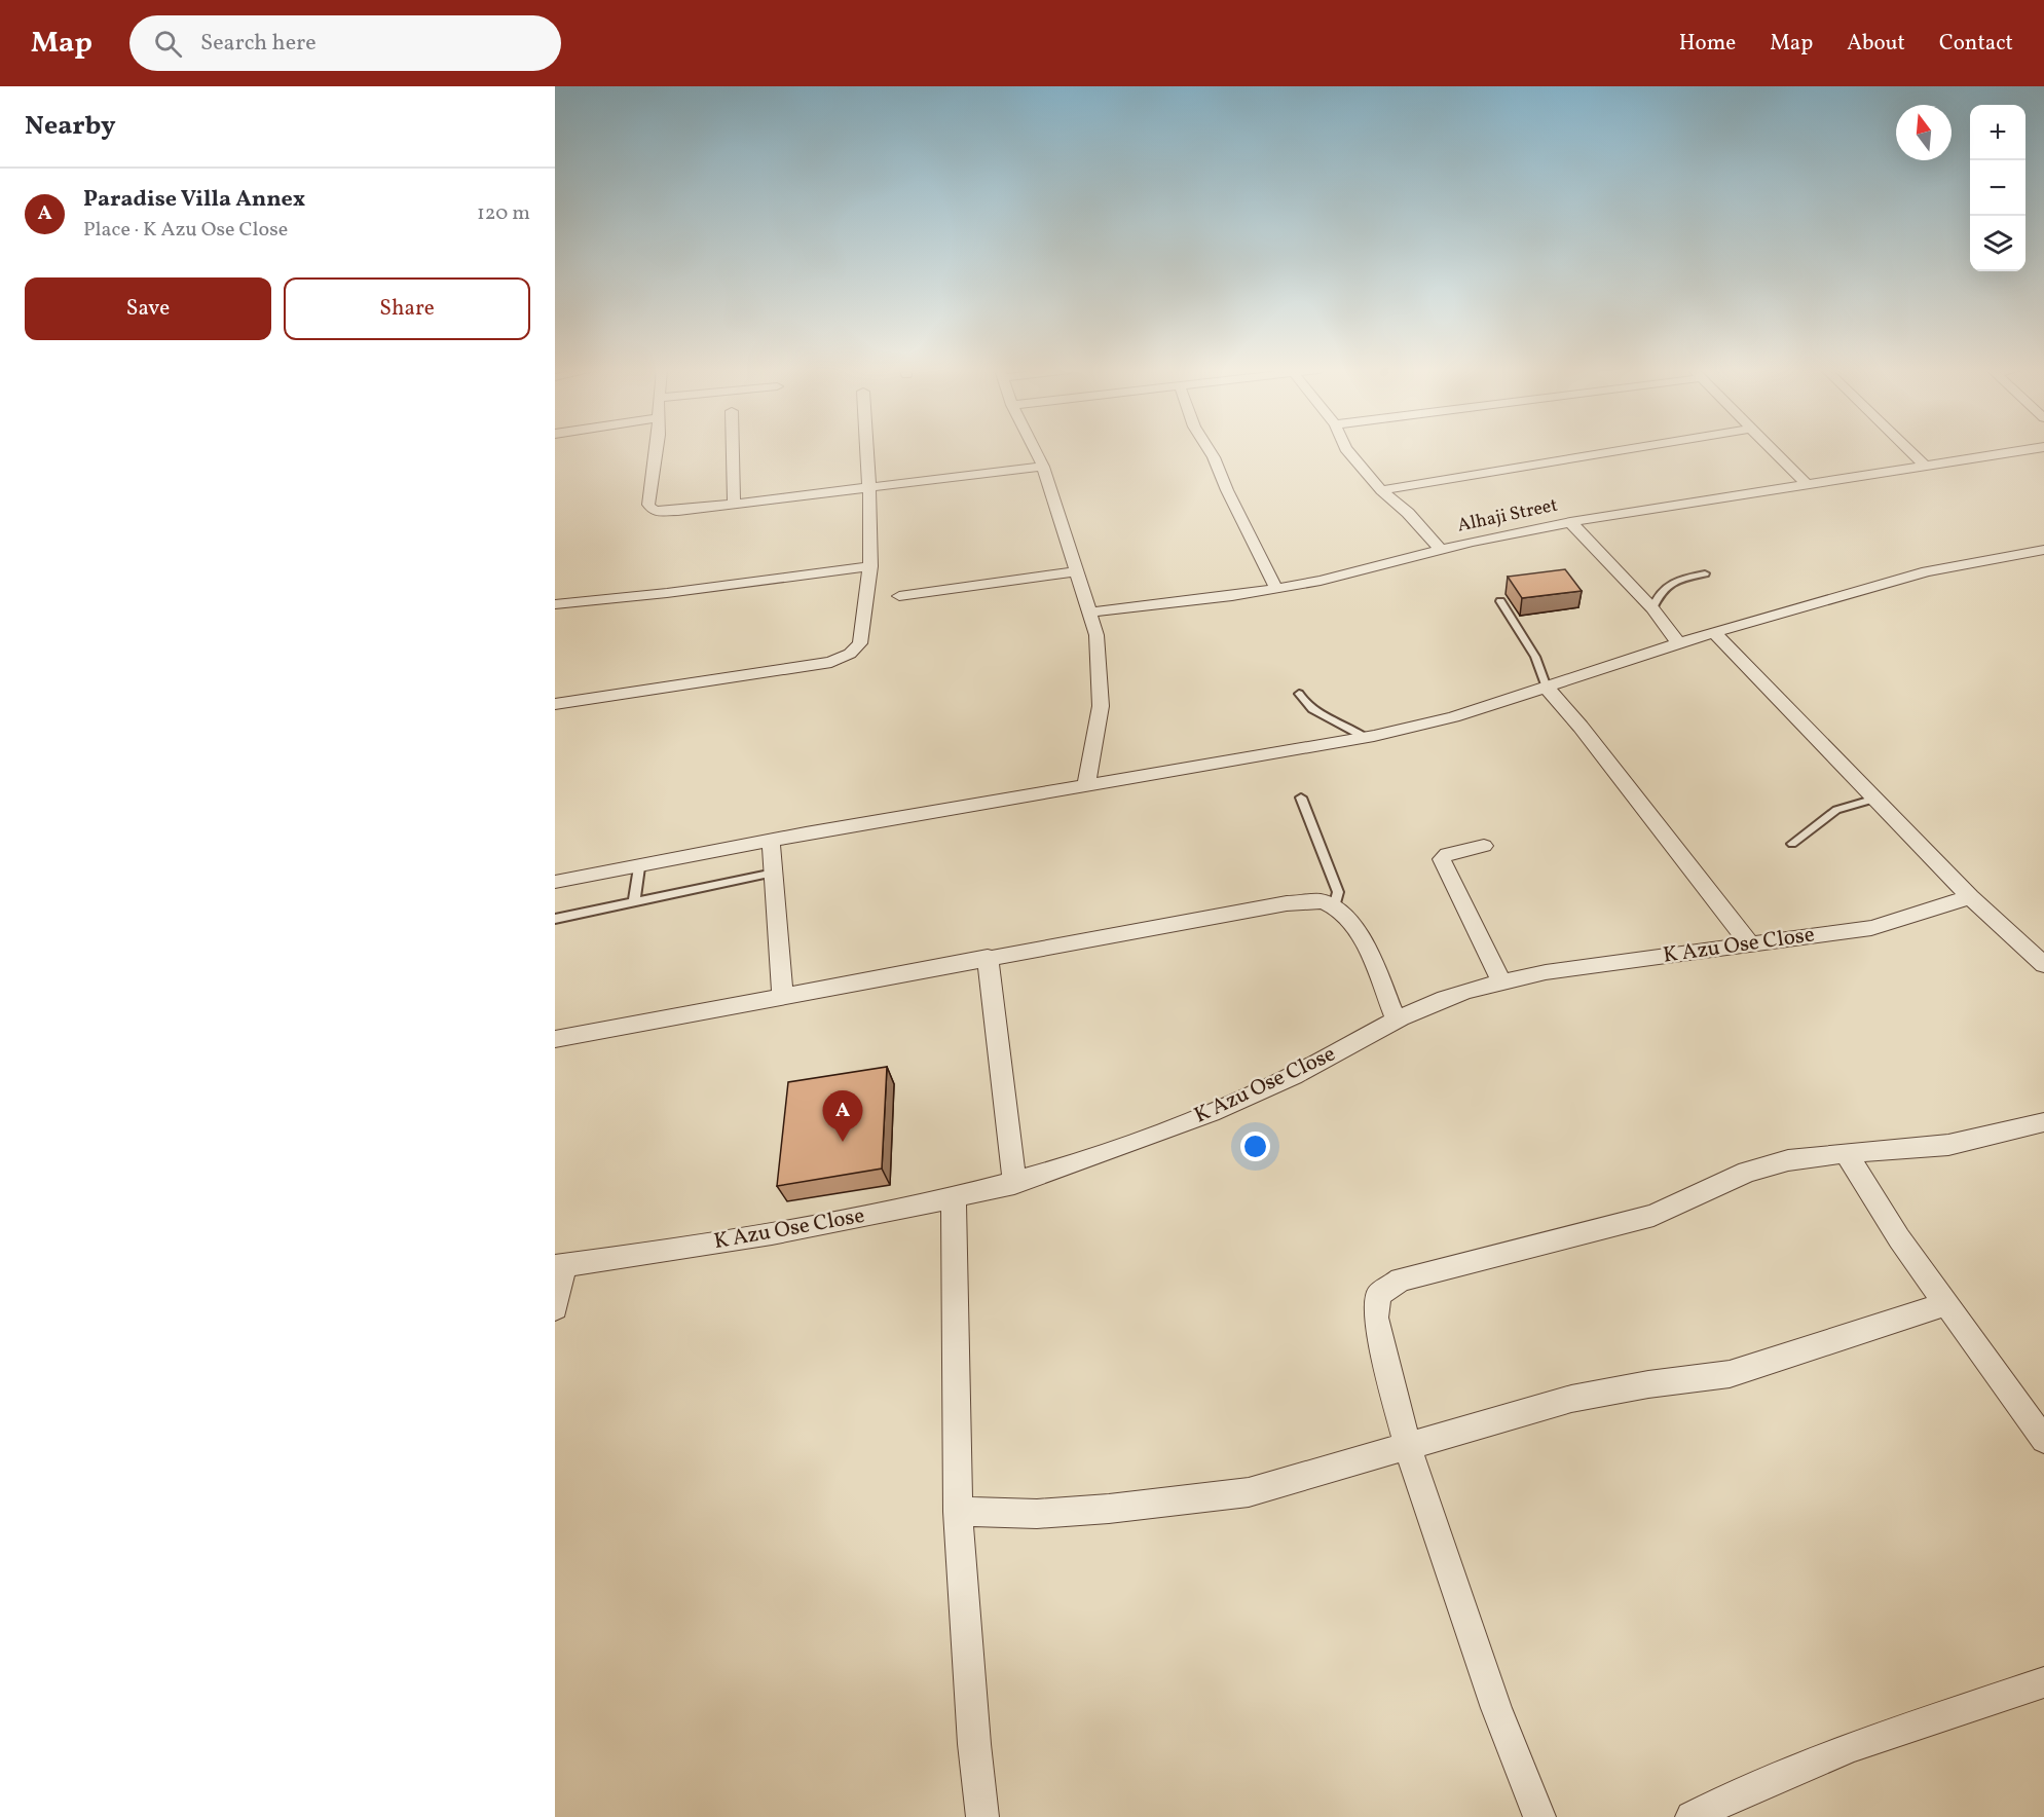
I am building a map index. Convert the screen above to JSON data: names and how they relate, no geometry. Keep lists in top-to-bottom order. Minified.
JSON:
{"streets":{"street":["Alhaji Street","K Azu Ose Close"]},"north":"top","page":{"header":"Map","search":"Search here","nav":["Home","Map","About","Contact"],"heading":"Nearby","map_buttons":["+","−"],"list":[{"mark":"A","name":"Paradise Villa Annex","note":"Place · K Azu Ose Close","value":"120 m"}],"buttons":["Save","Share"],"pins":"A"}}
